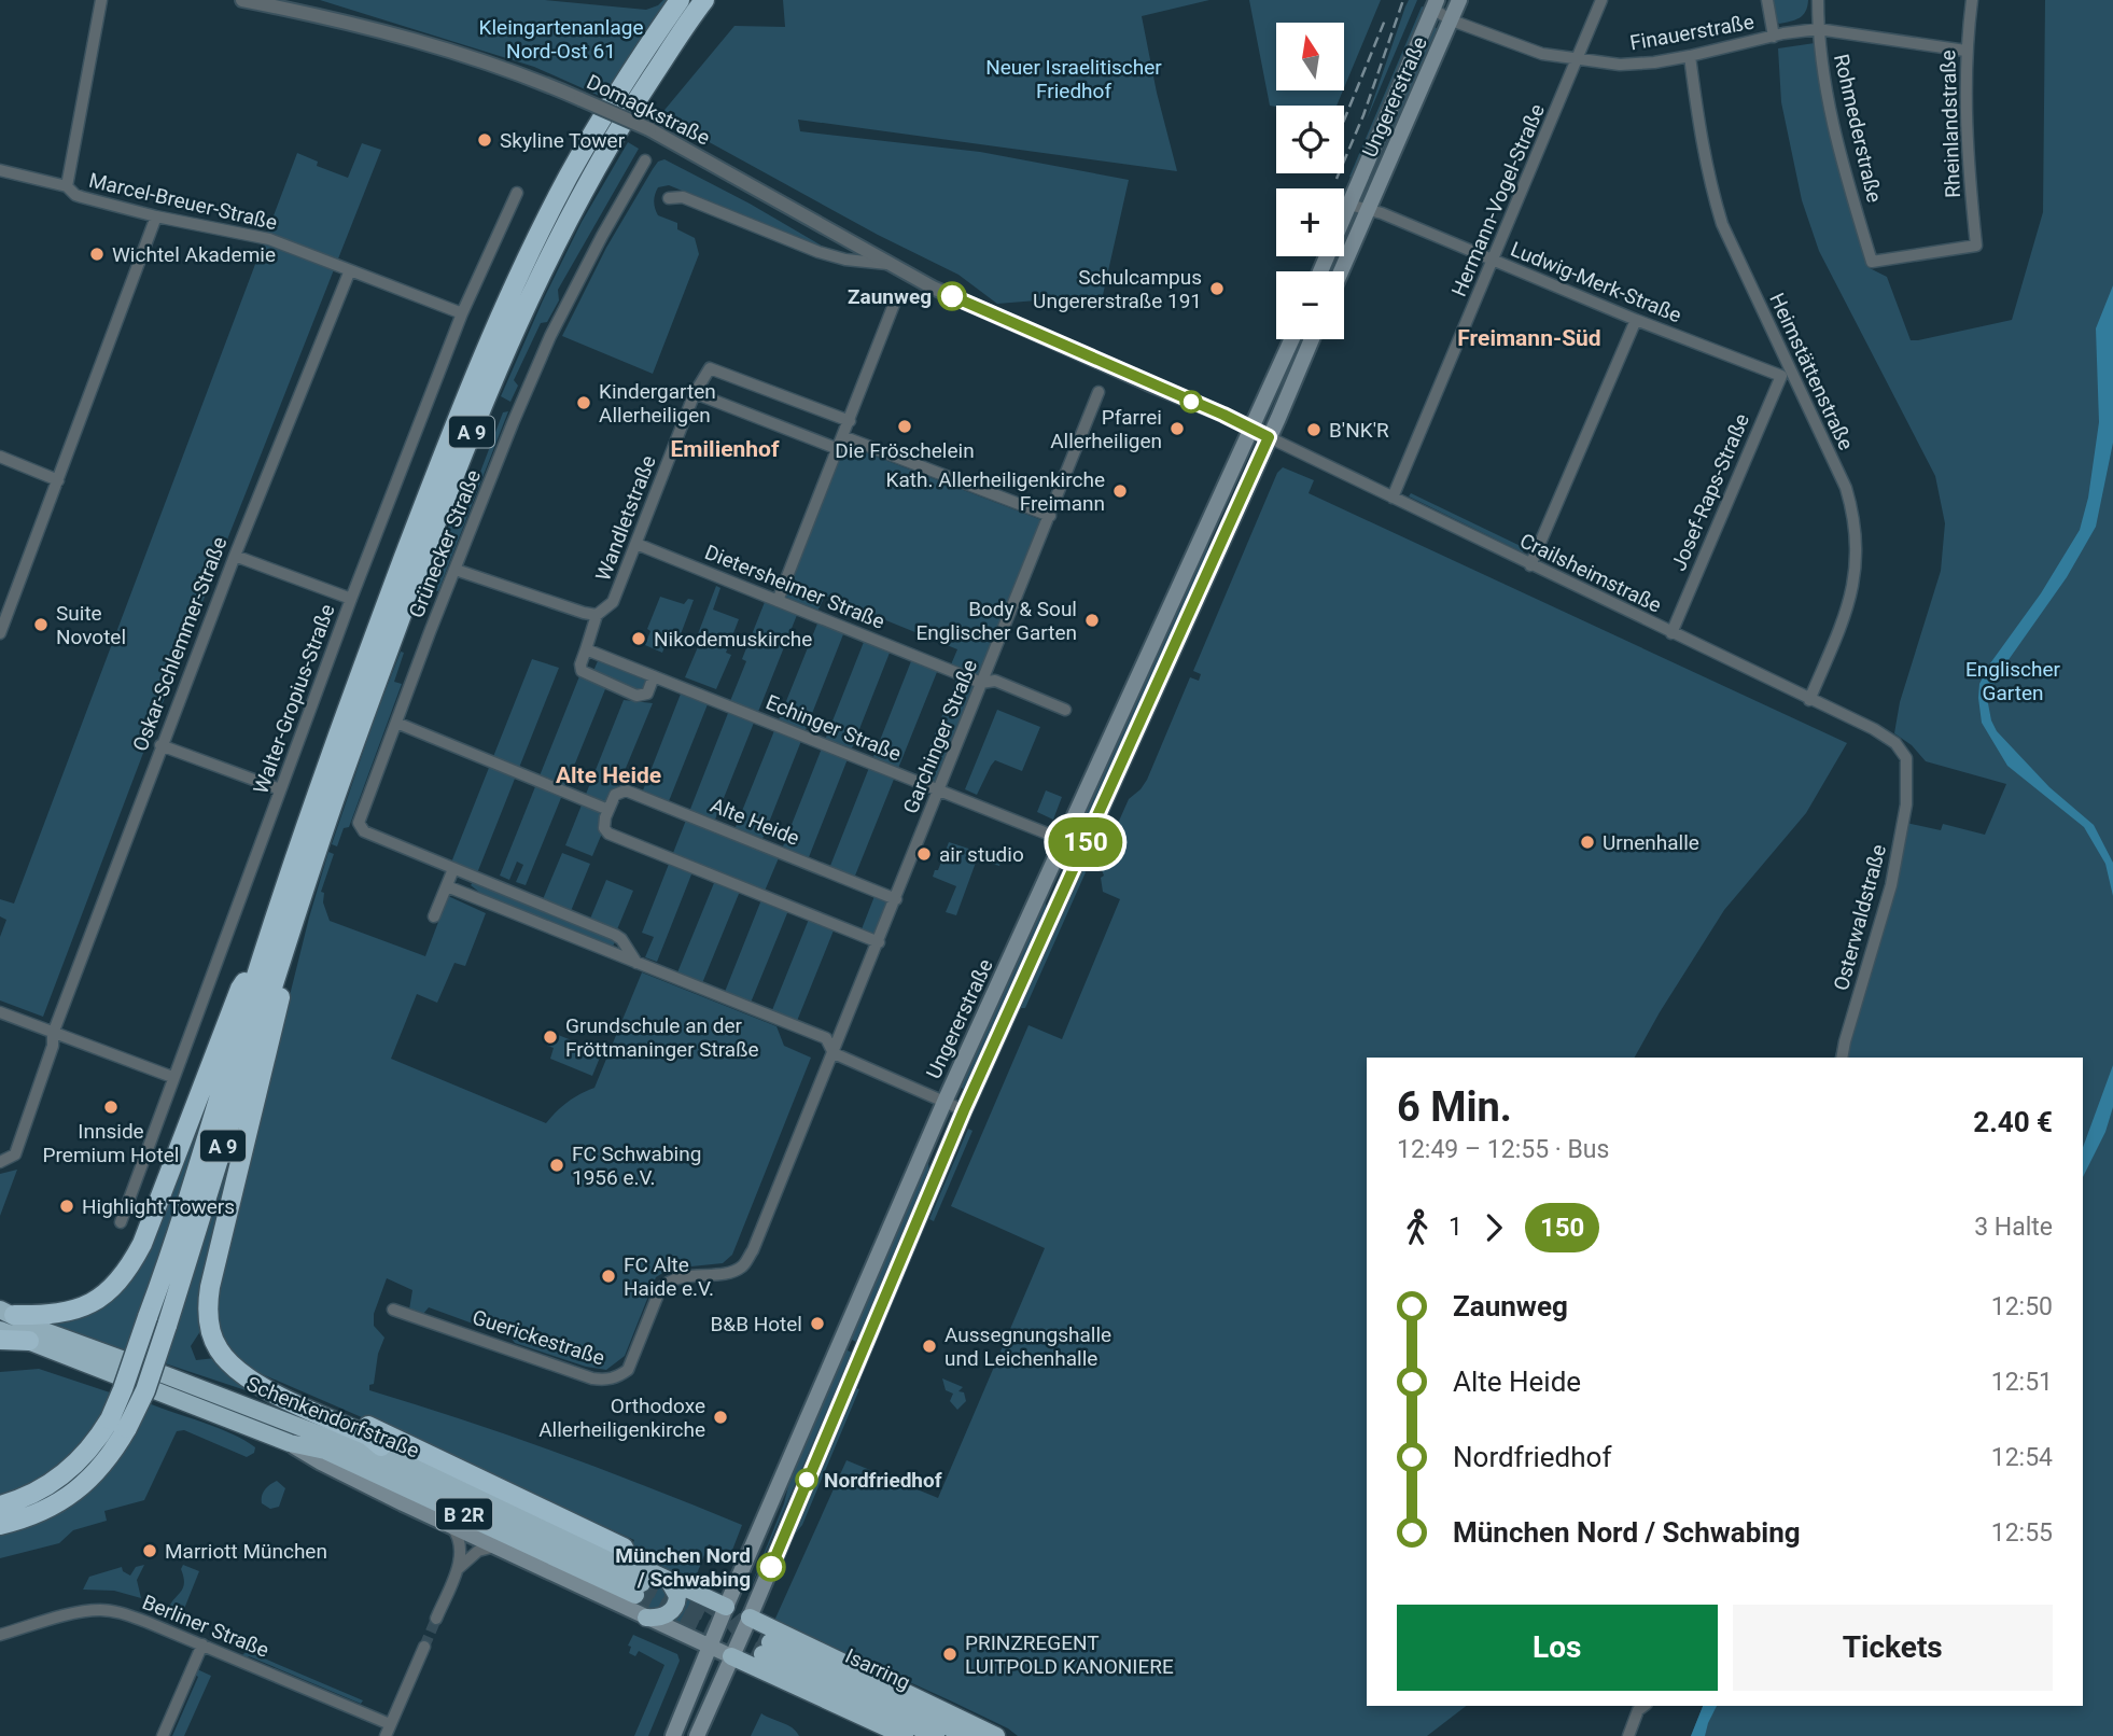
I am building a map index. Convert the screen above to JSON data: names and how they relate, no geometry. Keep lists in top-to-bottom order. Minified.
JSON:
{"streets":{"highway":["A 9","Schenkendorfstraße","B 2R","Isarring"],"main road":["Ungererstraße"],"street":["Finauerstraße","Domagkstraße","Rheinlandstraße","Rohmederstraße","Hermann-Vogel-Straße","Marcel-Breuer-Straße","Ludwig-Merk-Straße","Heimstättenstraße","Josef-Raps-Straße","Wandletstraße","Grünecker Straße","Crailsheimstraße","Dietersheimer Straße","Oskar-Schlemmer-Straße","Walter-Gropius-Straße","Echinger Straße","Garchinger Straße","Alte Heide","Osterwaldstraße","Guerickestraße","Berliner Straße"]},"crossings":[["Finauerstraße","Ungererstraße"],["Finauerstraße","Rheinlandstraße"],["Finauerstraße","Rohmederstraße"],["Finauerstraße","Hermann-Vogel-Straße"],["Finauerstraße","Heimstättenstraße"],["Ungererstraße","Domagkstraße"],["Ungererstraße","Ludwig-Merk-Straße"],["Ungererstraße","Crailsheimstraße"],["Ungererstraße","Echinger Straße"],["Domagkstraße","Crailsheimstraße"],["Rheinlandstraße","Rohmederstraße"],["Hermann-Vogel-Straße","Ludwig-Merk-Straße"],["Hermann-Vogel-Straße","Crailsheimstraße"],["Marcel-Breuer-Straße","Oskar-Schlemmer-Straße"],["Marcel-Breuer-Straße","Walter-Gropius-Straße"],["Ludwig-Merk-Straße","Heimstättenstraße"],["Ludwig-Merk-Straße","Josef-Raps-Straße"],["Heimstättenstraße","Josef-Raps-Straße"],["Heimstättenstraße","Crailsheimstraße"],["A 9","Schenkendorfstraße"],["Josef-Raps-Straße","Crailsheimstraße"],["Wandletstraße","Dietersheimer Straße"],["Wandletstraße","Echinger Straße"],["Crailsheimstraße","Osterwaldstraße"],["Dietersheimer Straße","Garchinger Straße"],["Echinger Straße","Garchinger Straße"],["Garchinger Straße","Alte Heide"],["Garchinger Straße","Guerickestraße"]],"districts":["Freimann-Süd","Emilienhof","Alte Heide"],"parks":["Kleingartenanlage Nord-Ost 61","Neuer Israelitischer Friedhof","Englischer Garten"],"places":["Skyline Tower","Wichtel Akademie","Schulcampus Ungererstraße 191","Zaunweg","Kindergarten Allerheiligen","Die Fröschelein","Pfarrei Allerheiligen","B'NK'R","Kath. Allerheiligenkirche Freimann","Body & Soul Englischer Garten","Suite Novotel","Nikodemuskirche","Urnenhalle","air studio","Grundschule an der Fröttmaninger Straße","Innside Premium Hotel","FC Schwabing 1956 e.V.","Highlight Towers","FC Alte Haide e.V.","B&B Hotel","Aussegnungshalle und Leichenhalle","Orthodoxe Allerheiligenkirche","Nordfriedhof","Marriott München","München Nord / Schwabing","PRINZREGENT LUITPOLD KANONIERE"],"lines":["bus line 150"],"north":"top","page":{"on_map":"150","map_buttons":["+","−"],"heading":["6 Min.","12:49 – 12:55 · Bus","2.40 €"],"legs":["1","150","3 Halte"],"list":[{"name":"Zaunweg","value":"12:50"},{"name":"Alte Heide","value":"12:51"},{"name":"Nordfriedhof","value":"12:54"},{"name":"München Nord / Schwabing","value":"12:55"}],"buttons":["Los","Tickets"]}}
